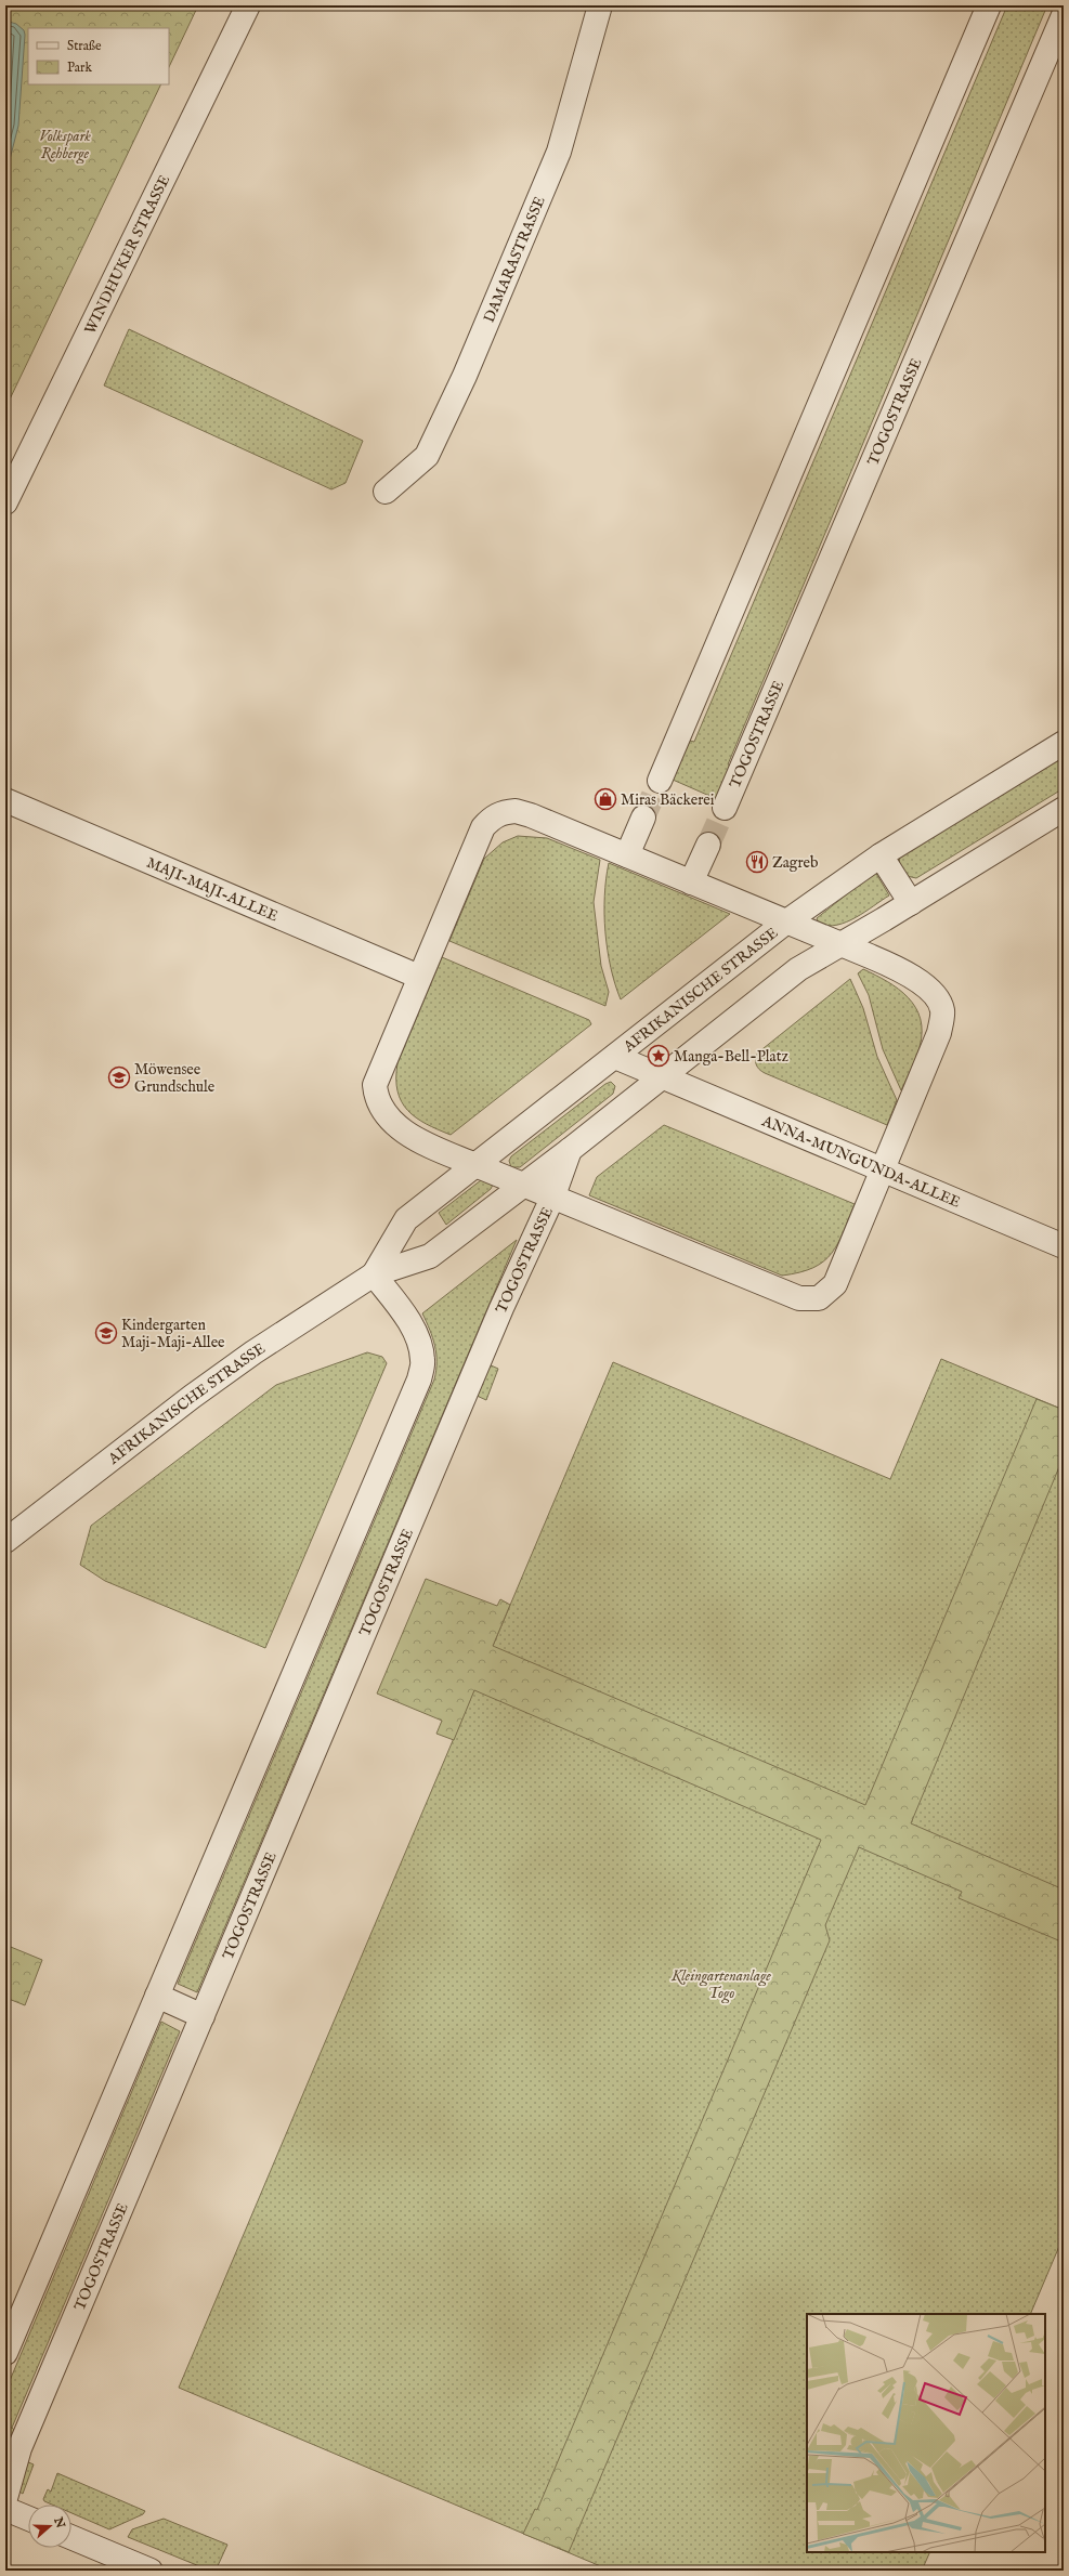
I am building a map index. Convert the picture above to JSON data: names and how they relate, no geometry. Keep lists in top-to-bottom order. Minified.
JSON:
{"streets":{"street":["WINDHUKER STRASSE","DAMARASTRASSE","TOGOSTRASSE","MAJI-MAJI-ALLEE","AFRIKANISCHE STRASSE","ANNA-MUNGUNDA-ALLEE"]},"crossings":[["TOGOSTRASSE","AFRIKANISCHE STRASSE"],["AFRIKANISCHE STRASSE","ANNA-MUNGUNDA-ALLEE"]],"parks":["Volkspark Rehberge","Kleingartenanlage Togo"],"places":{"shop":["Miras Bäckerei"],"restaurant":["Zagreb"],"place":["Manga-Bell-Platz"],"school or university":["Möwensee Grundschule","Kindergarten Maji-Maji-Allee"]},"legend":["Straße","Park"],"north":"right"}
